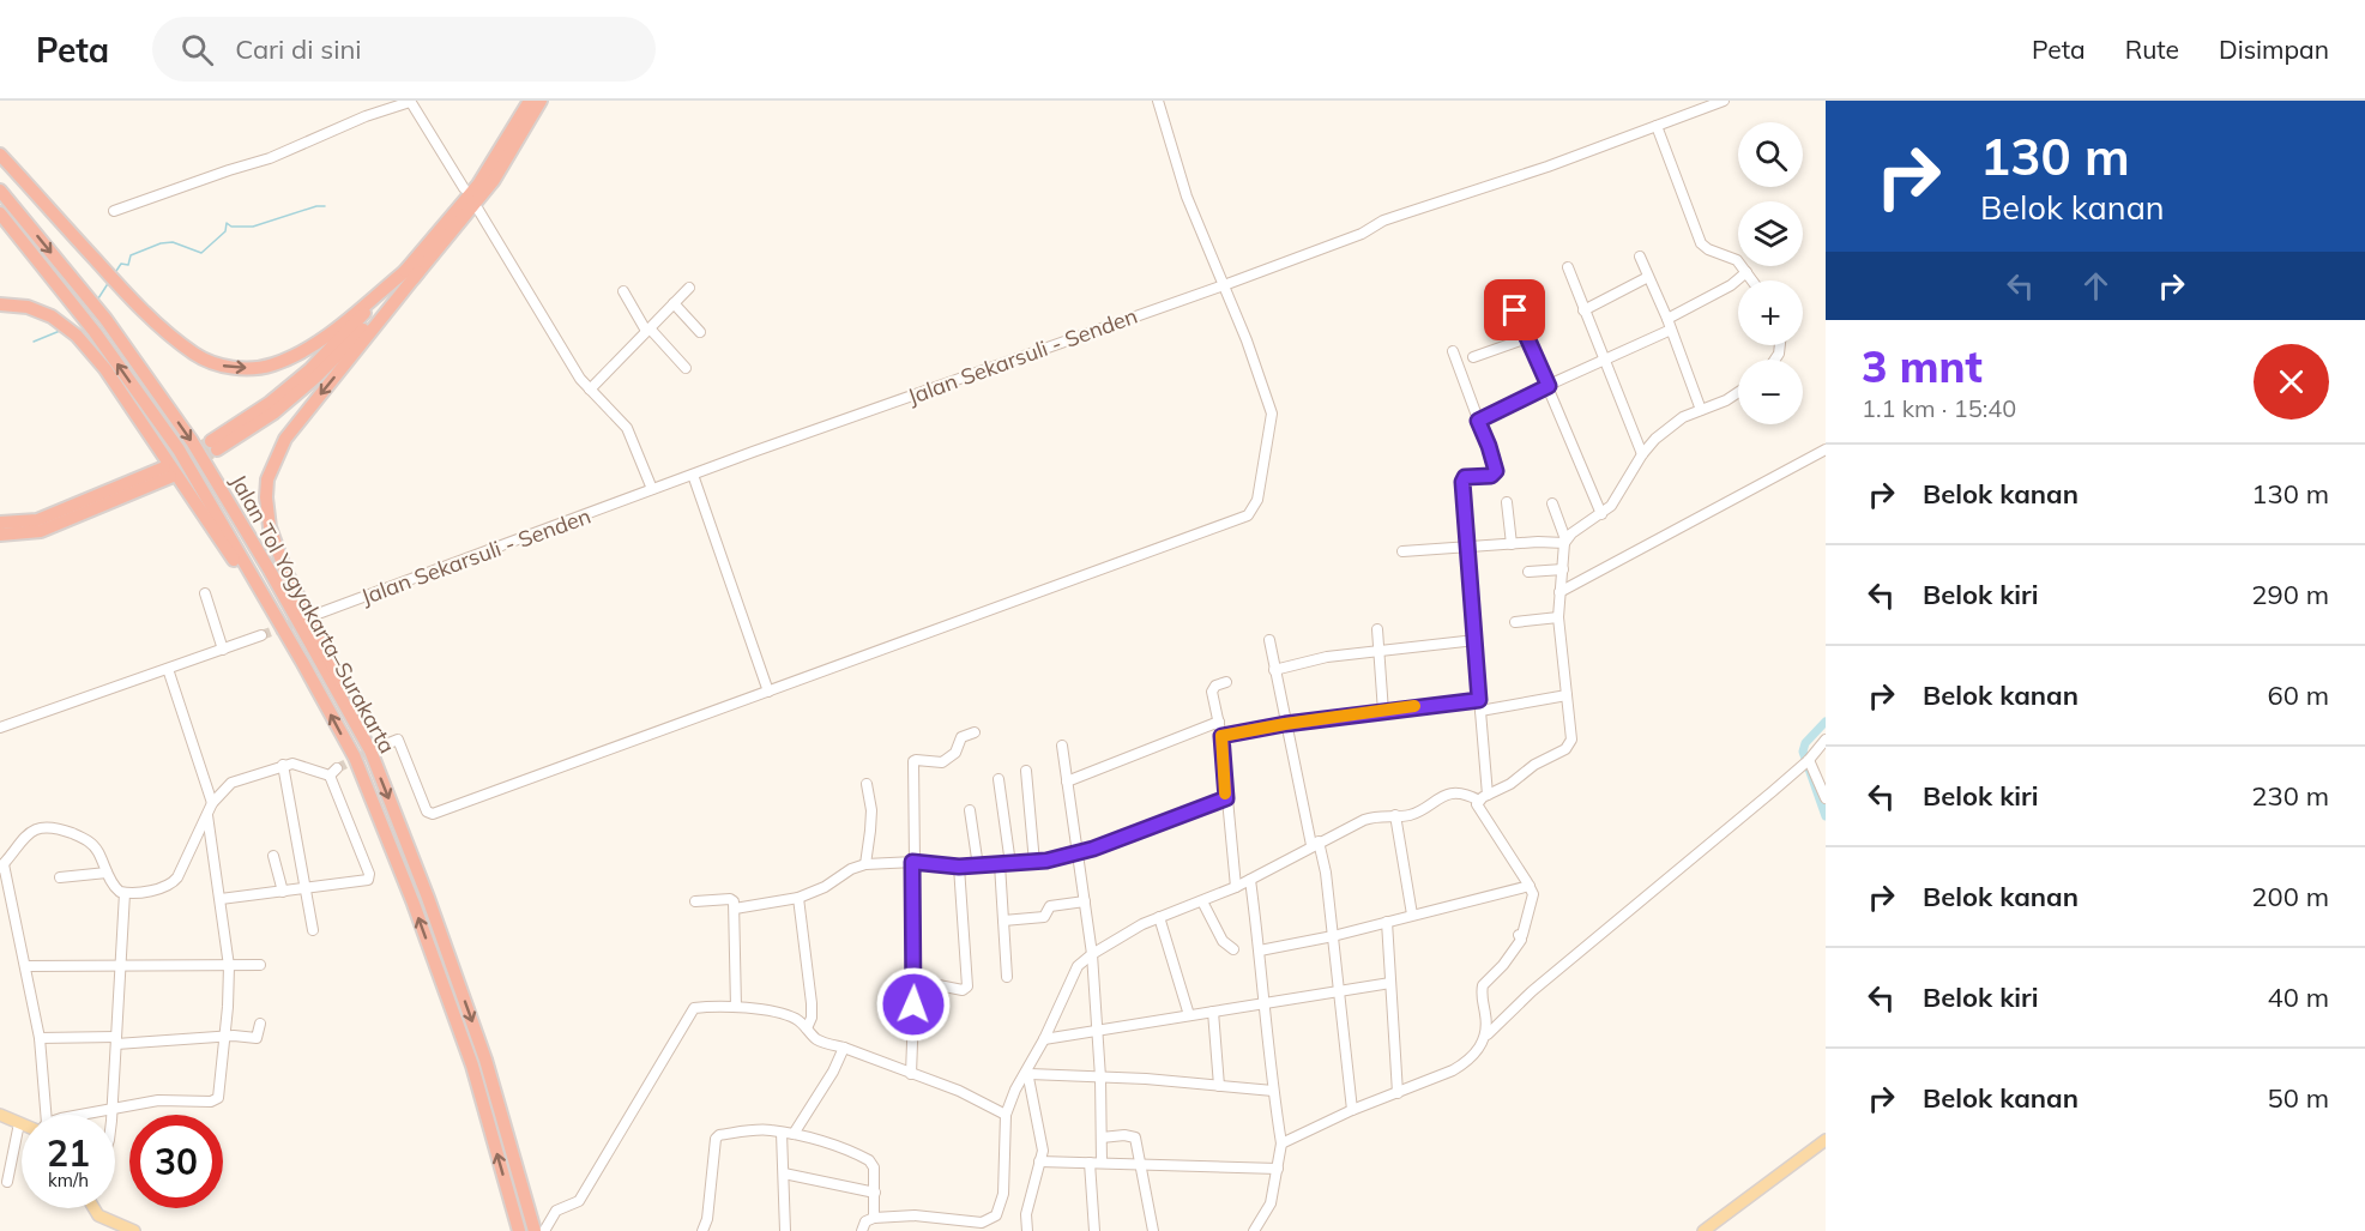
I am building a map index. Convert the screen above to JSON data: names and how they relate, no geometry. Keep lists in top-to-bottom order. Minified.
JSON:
{"streets":{"highway":["Jalan Tol Yogyakarta–Surakarta"],"street":["Jalan Sekarsuli - Senden"]},"page":{"header":"Peta","search":"Cari di sini","nav":["Peta","Rute","Disimpan"],"turn":["130 m","Belok kanan"],"map_buttons":["+","−"],"heading":["3 mnt","1.1 km · 15:40"],"list":[{"name":"Belok kanan","value":"130 m"},{"name":"Belok kiri","value":"290 m"},{"name":"Belok kanan","value":"60 m"},{"name":"Belok kiri","value":"230 m"},{"name":"Belok kanan","value":"200 m"},{"name":"Belok kiri","value":"40 m"},{"name":"Belok kanan","value":"50 m"}],"speed":"21 km/h","limit":"30"}}
